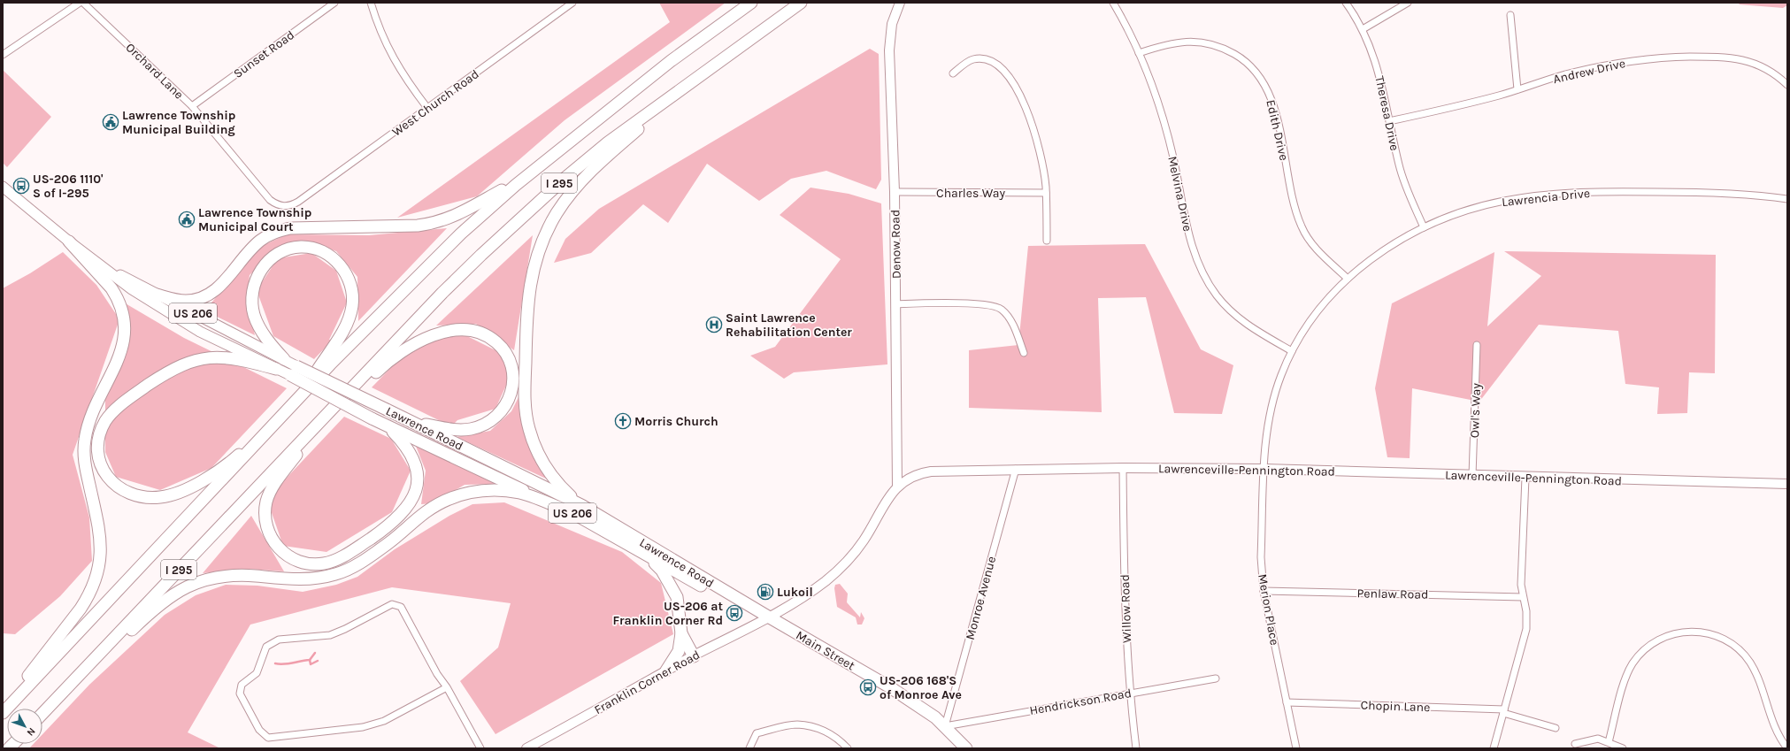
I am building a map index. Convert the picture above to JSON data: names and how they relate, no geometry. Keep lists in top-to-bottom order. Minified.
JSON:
{"streets":{"highway":["I 295","US 206","Lawrence Road","Main Street"],"street":["Sunset Road","Orchard Lane","Andrew Drive","West Church Road","Theresa Drive","Edith Drive","Charles Way","Melvina Drive","Lawrencia Drive","Denow Road","Owl's Way","Lawrenceville-Pennington Road","Penlaw Road","Monroe Avenue","Willow Road","Merion Place","Franklin Corner Road","Hendrickson Road","Chopin Lane"]},"crossings":[["Sunset Road","Orchard Lane"],["Orchard Lane","West Church Road"],["Andrew Drive","Theresa Drive"],["Theresa Drive","Lawrencia Drive"],["Edith Drive","Melvina Drive"],["Edith Drive","Lawrencia Drive"],["Charles Way","Denow Road"],["Melvina Drive","Lawrencia Drive"],["Lawrencia Drive","Lawrenceville-Pennington Road"],["Lawrencia Drive","Merion Place"],["Denow Road","Lawrenceville-Pennington Road"],["Owl's Way","Lawrenceville-Pennington Road"],["Lawrence Road","Lawrenceville-Pennington Road"],["Lawrence Road","Main Street"],["Lawrence Road","Franklin Corner Road"],["Lawrenceville-Pennington Road","Monroe Avenue"],["Lawrenceville-Pennington Road","Willow Road"],["Lawrenceville-Pennington Road","Merion Place"],["Lawrenceville-Pennington Road","Main Street"],["Lawrenceville-Pennington Road","Franklin Corner Road"],["Penlaw Road","Merion Place"],["Monroe Avenue","Main Street"],["Monroe Avenue","Hendrickson Road"],["Willow Road","Hendrickson Road"],["Merion Place","Chopin Lane"],["Main Street","Franklin Corner Road"],["Main Street","Hendrickson Road"]],"places":{"public building":["Lawrence Township Municipal Building","Lawrence Township Municipal Court"],"bus stop":["US-206 1110' S of I-295","US-206 at Franklin Corner Rd","US-206 168'S of Monroe Ave"],"hospital":["Saint Lawrence Rehabilitation Center"],"church":["Morris Church"],"fuel station":["Lukoil"]},"north":"bottom right"}
